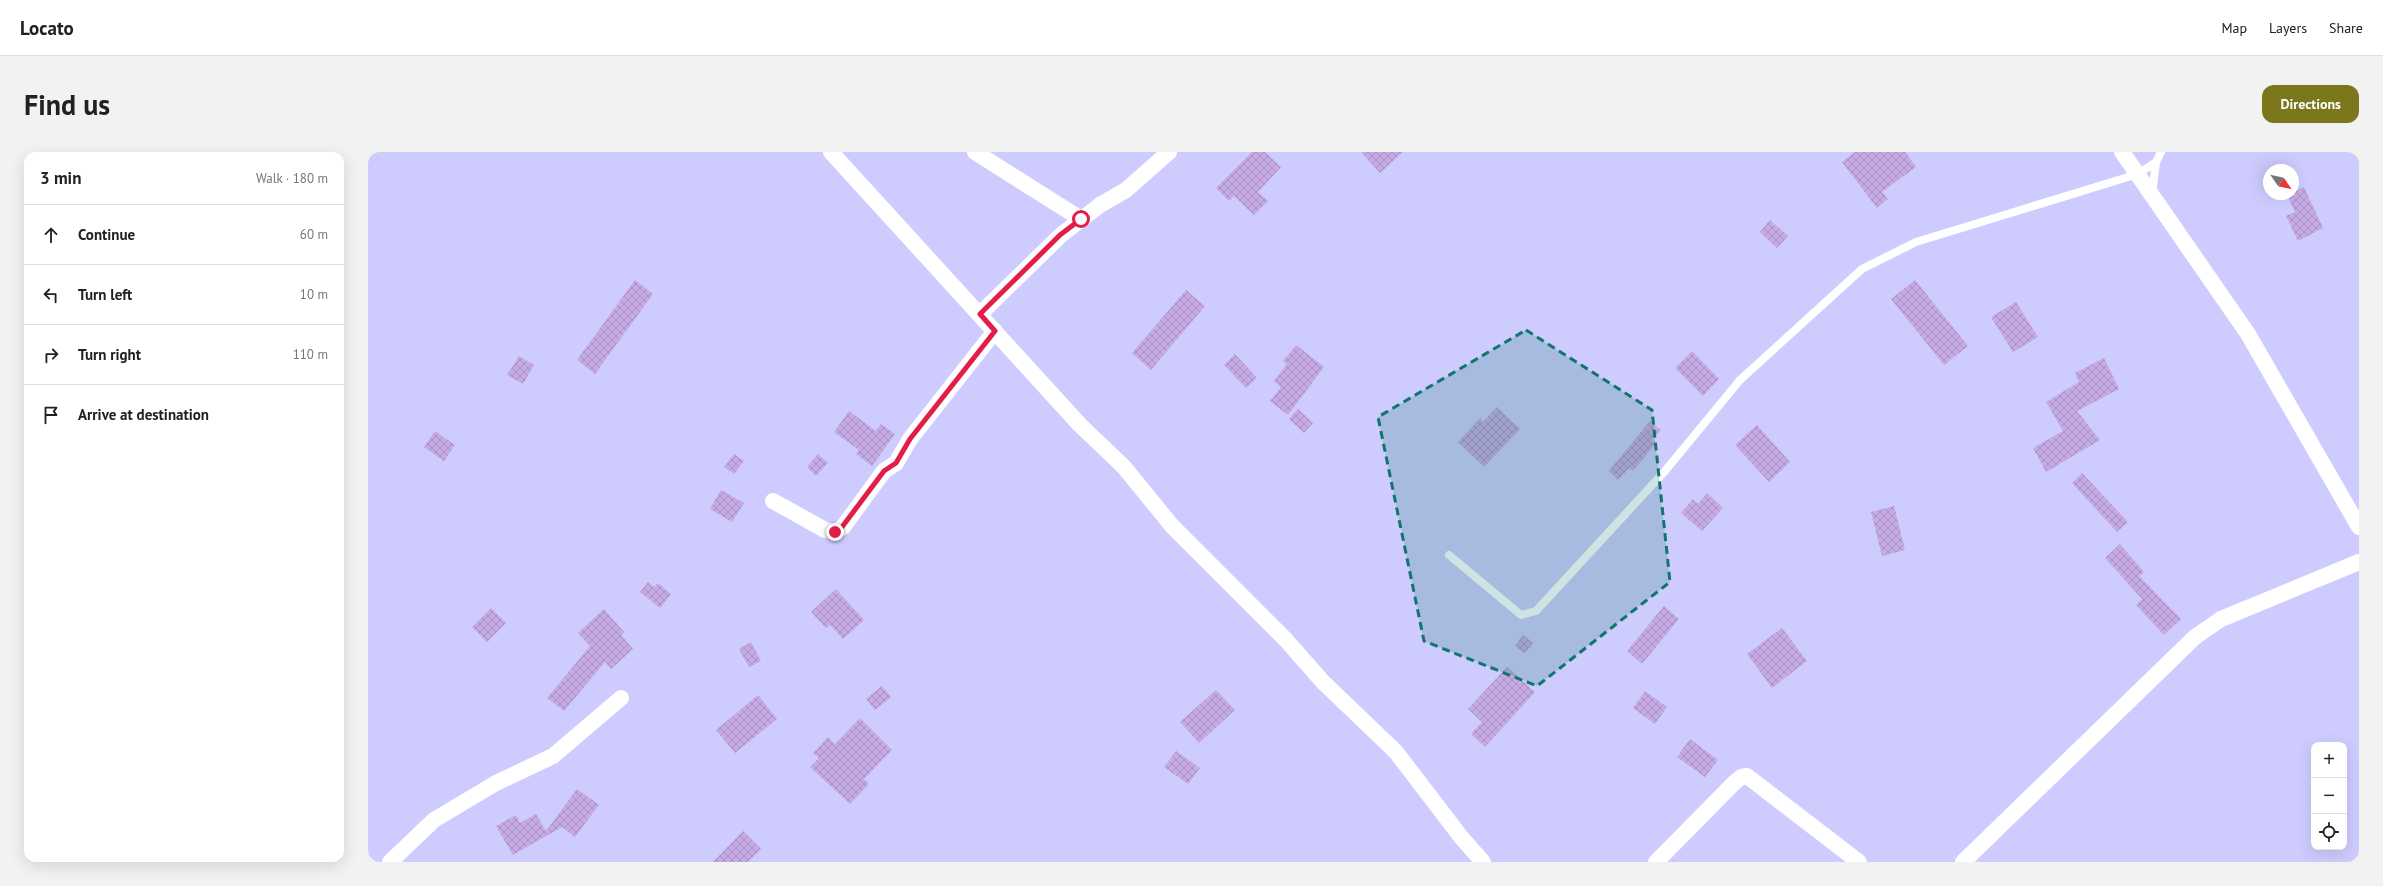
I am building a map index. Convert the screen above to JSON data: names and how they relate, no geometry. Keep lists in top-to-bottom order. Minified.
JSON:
{"north":"bottom right","page":{"header":"Locato","nav":["Map","Layers","Share"],"buttons":"Directions","title":"Find us","heading":["3 min","Walk · 180 m"],"list":[["Continue","60 m"],["Turn left","10 m"],["Turn right","110 m"],"Arrive at destination"],"map_buttons":["+","−"]}}
